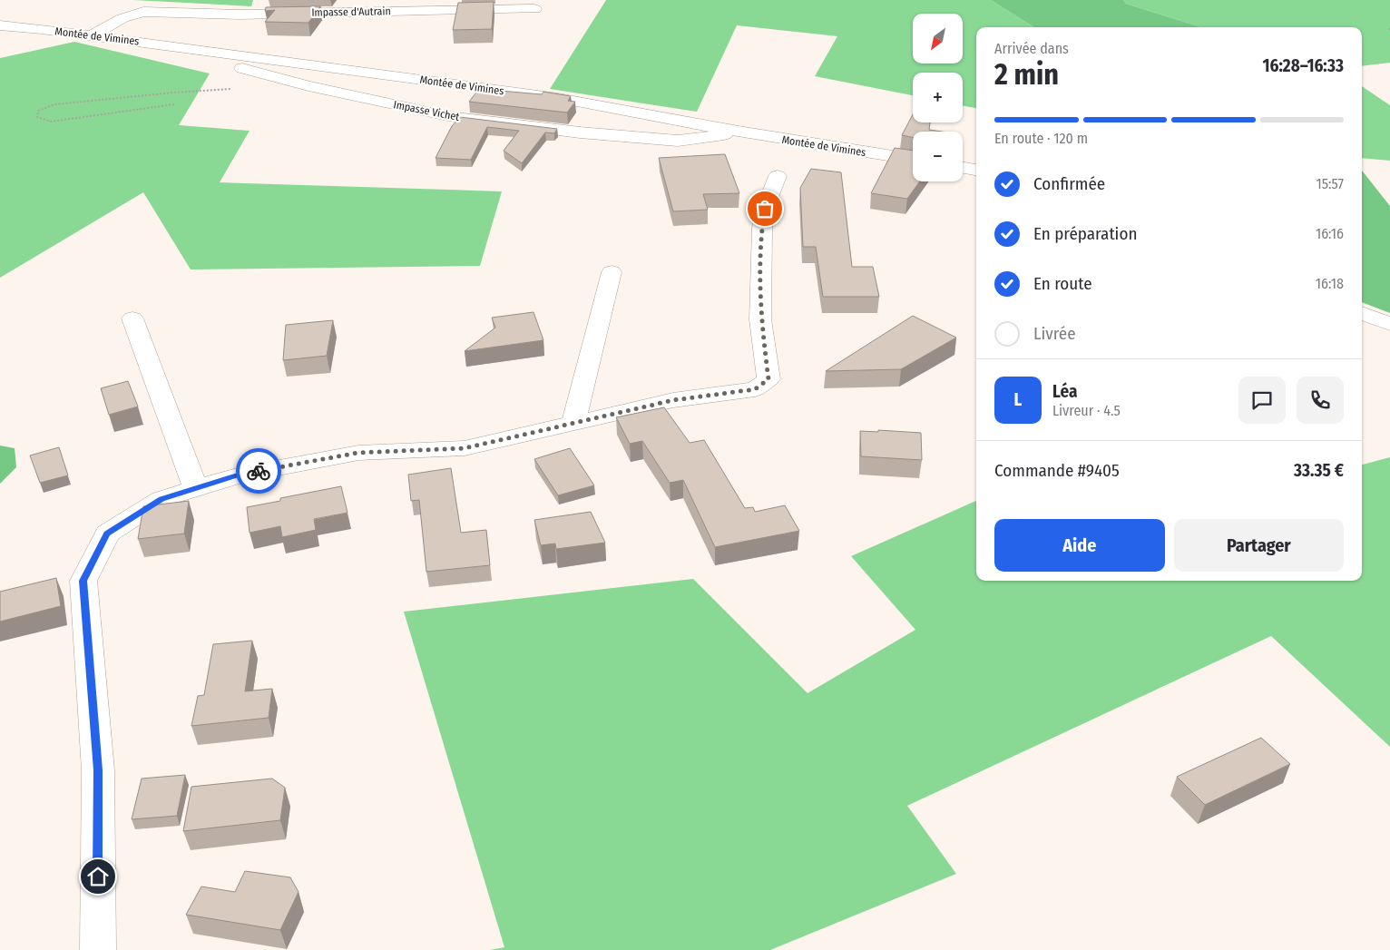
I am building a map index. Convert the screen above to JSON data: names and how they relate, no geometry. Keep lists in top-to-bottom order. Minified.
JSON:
{"streets":{"street":["Impasse d'Autrain","Montée de Vimines","Impasse Vichet"]},"crossings":[["Impasse d'Autrain","Montée de Vimines"],["Montée de Vimines","Impasse Vichet"]],"north":"bottom left","page":{"map_buttons":["+","−"],"heading":["2 min","Arrivée dans","16:28–16:33"],"panel":["Léa","Livreur · 4.5","Commande #9405","33.35 €"],"bar":"En route · 120 m","list":[["Confirmée","15:57"],["En préparation","16:16"],["En route","16:18"],"Livrée"],"round":"L","buttons":["Aide","Partager"]}}
